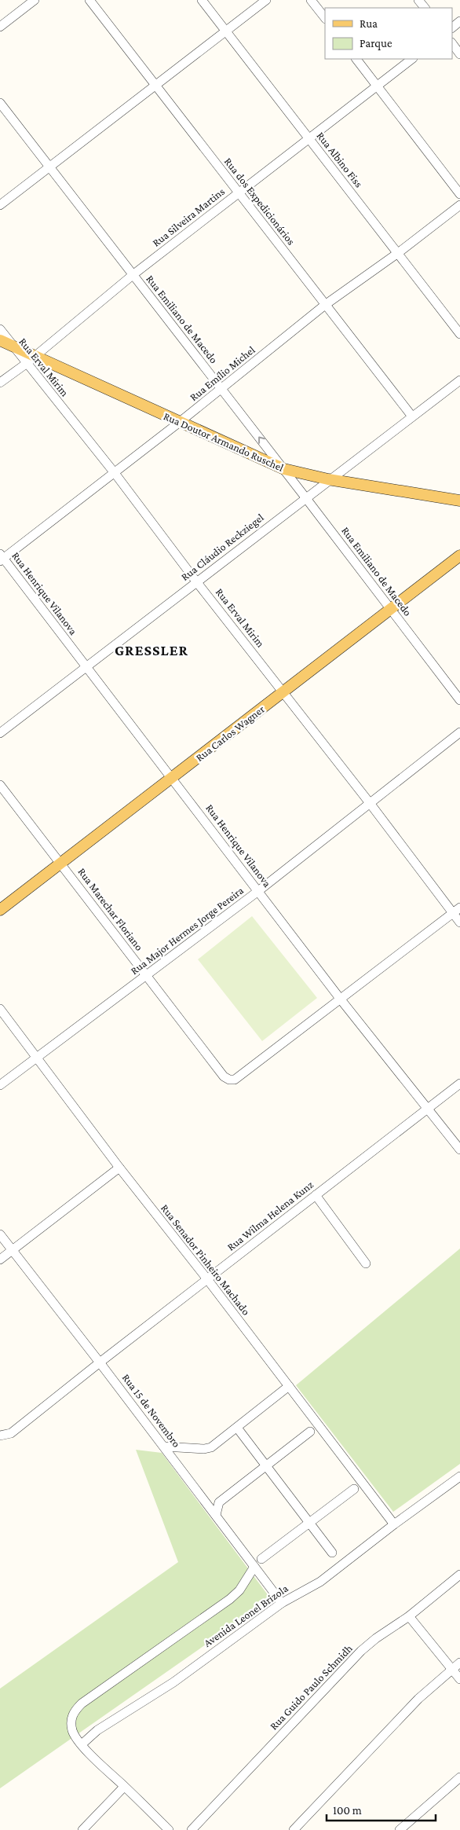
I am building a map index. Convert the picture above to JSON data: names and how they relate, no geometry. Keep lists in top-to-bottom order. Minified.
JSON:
{"streets":{"main road":["Rua Doutor Armando Ruschel","Rua Carlos Wagner"],"street":["Rua Albino Fiss","Rua dos Expedicionários","Rua Silveira Martins","Rua Emiliano de Macedo","Rua Erval Mirim","Rua Emílio Michel","Rua Cláudio Reckziegel","Rua Henrique Vilanova","Rua Marechar Floriano","Rua Major Hermes Jorge Pereira","Rua Wilma Helena Kunz","Rua Senador Pinheiro Machado","Rua 15 de Novembro","Avenida Leonel Brizola","Rua Guido Paulo Schmidh"]},"crossings":[["Rua Albino Fiss","Rua Silveira Martins"],["Rua Albino Fiss","Rua Emílio Michel"],["Rua dos Expedicionários","Rua Silveira Martins"],["Rua dos Expedicionários","Rua Emílio Michel"],["Rua dos Expedicionários","Rua Cláudio Reckziegel"],["Rua Silveira Martins","Rua Emiliano de Macedo"],["Rua Silveira Martins","Rua Erval Mirim"],["Rua Silveira Martins","Rua Doutor Armando Ruschel"],["Rua Emiliano de Macedo","Rua Emílio Michel"],["Rua Emiliano de Macedo","Rua Doutor Armando Ruschel"],["Rua Emiliano de Macedo","Rua Cláudio Reckziegel"],["Rua Emiliano de Macedo","Rua Carlos Wagner"],["Rua Erval Mirim","Rua Emílio Michel"],["Rua Erval Mirim","Rua Doutor Armando Ruschel"],["Rua Erval Mirim","Rua Cláudio Reckziegel"],["Rua Erval Mirim","Rua Carlos Wagner"],["Rua Erval Mirim","Rua Major Hermes Jorge Pereira"],["Rua Emílio Michel","Rua Doutor Armando Ruschel"],["Rua Emílio Michel","Rua Henrique Vilanova"],["Rua Doutor Armando Ruschel","Rua Cláudio Reckziegel"],["Rua Cláudio Reckziegel","Rua Henrique Vilanova"],["Rua Henrique Vilanova","Rua Carlos Wagner"],["Rua Henrique Vilanova","Rua Marechar Floriano"],["Rua Henrique Vilanova","Rua Major Hermes Jorge Pereira"],["Rua Henrique Vilanova","Rua Wilma Helena Kunz"],["Rua Carlos Wagner","Rua Marechar Floriano"],["Rua Marechar Floriano","Rua Major Hermes Jorge Pereira"],["Rua Major Hermes Jorge Pereira","Rua Senador Pinheiro Machado"],["Rua Wilma Helena Kunz","Rua Senador Pinheiro Machado"],["Rua Wilma Helena Kunz","Rua 15 de Novembro"],["Rua Senador Pinheiro Machado","Avenida Leonel Brizola"],["Rua 15 de Novembro","Avenida Leonel Brizola"]],"districts":["GRESSLER"],"legend":["Rua","Parque"],"scale_bar":"100 m"}
